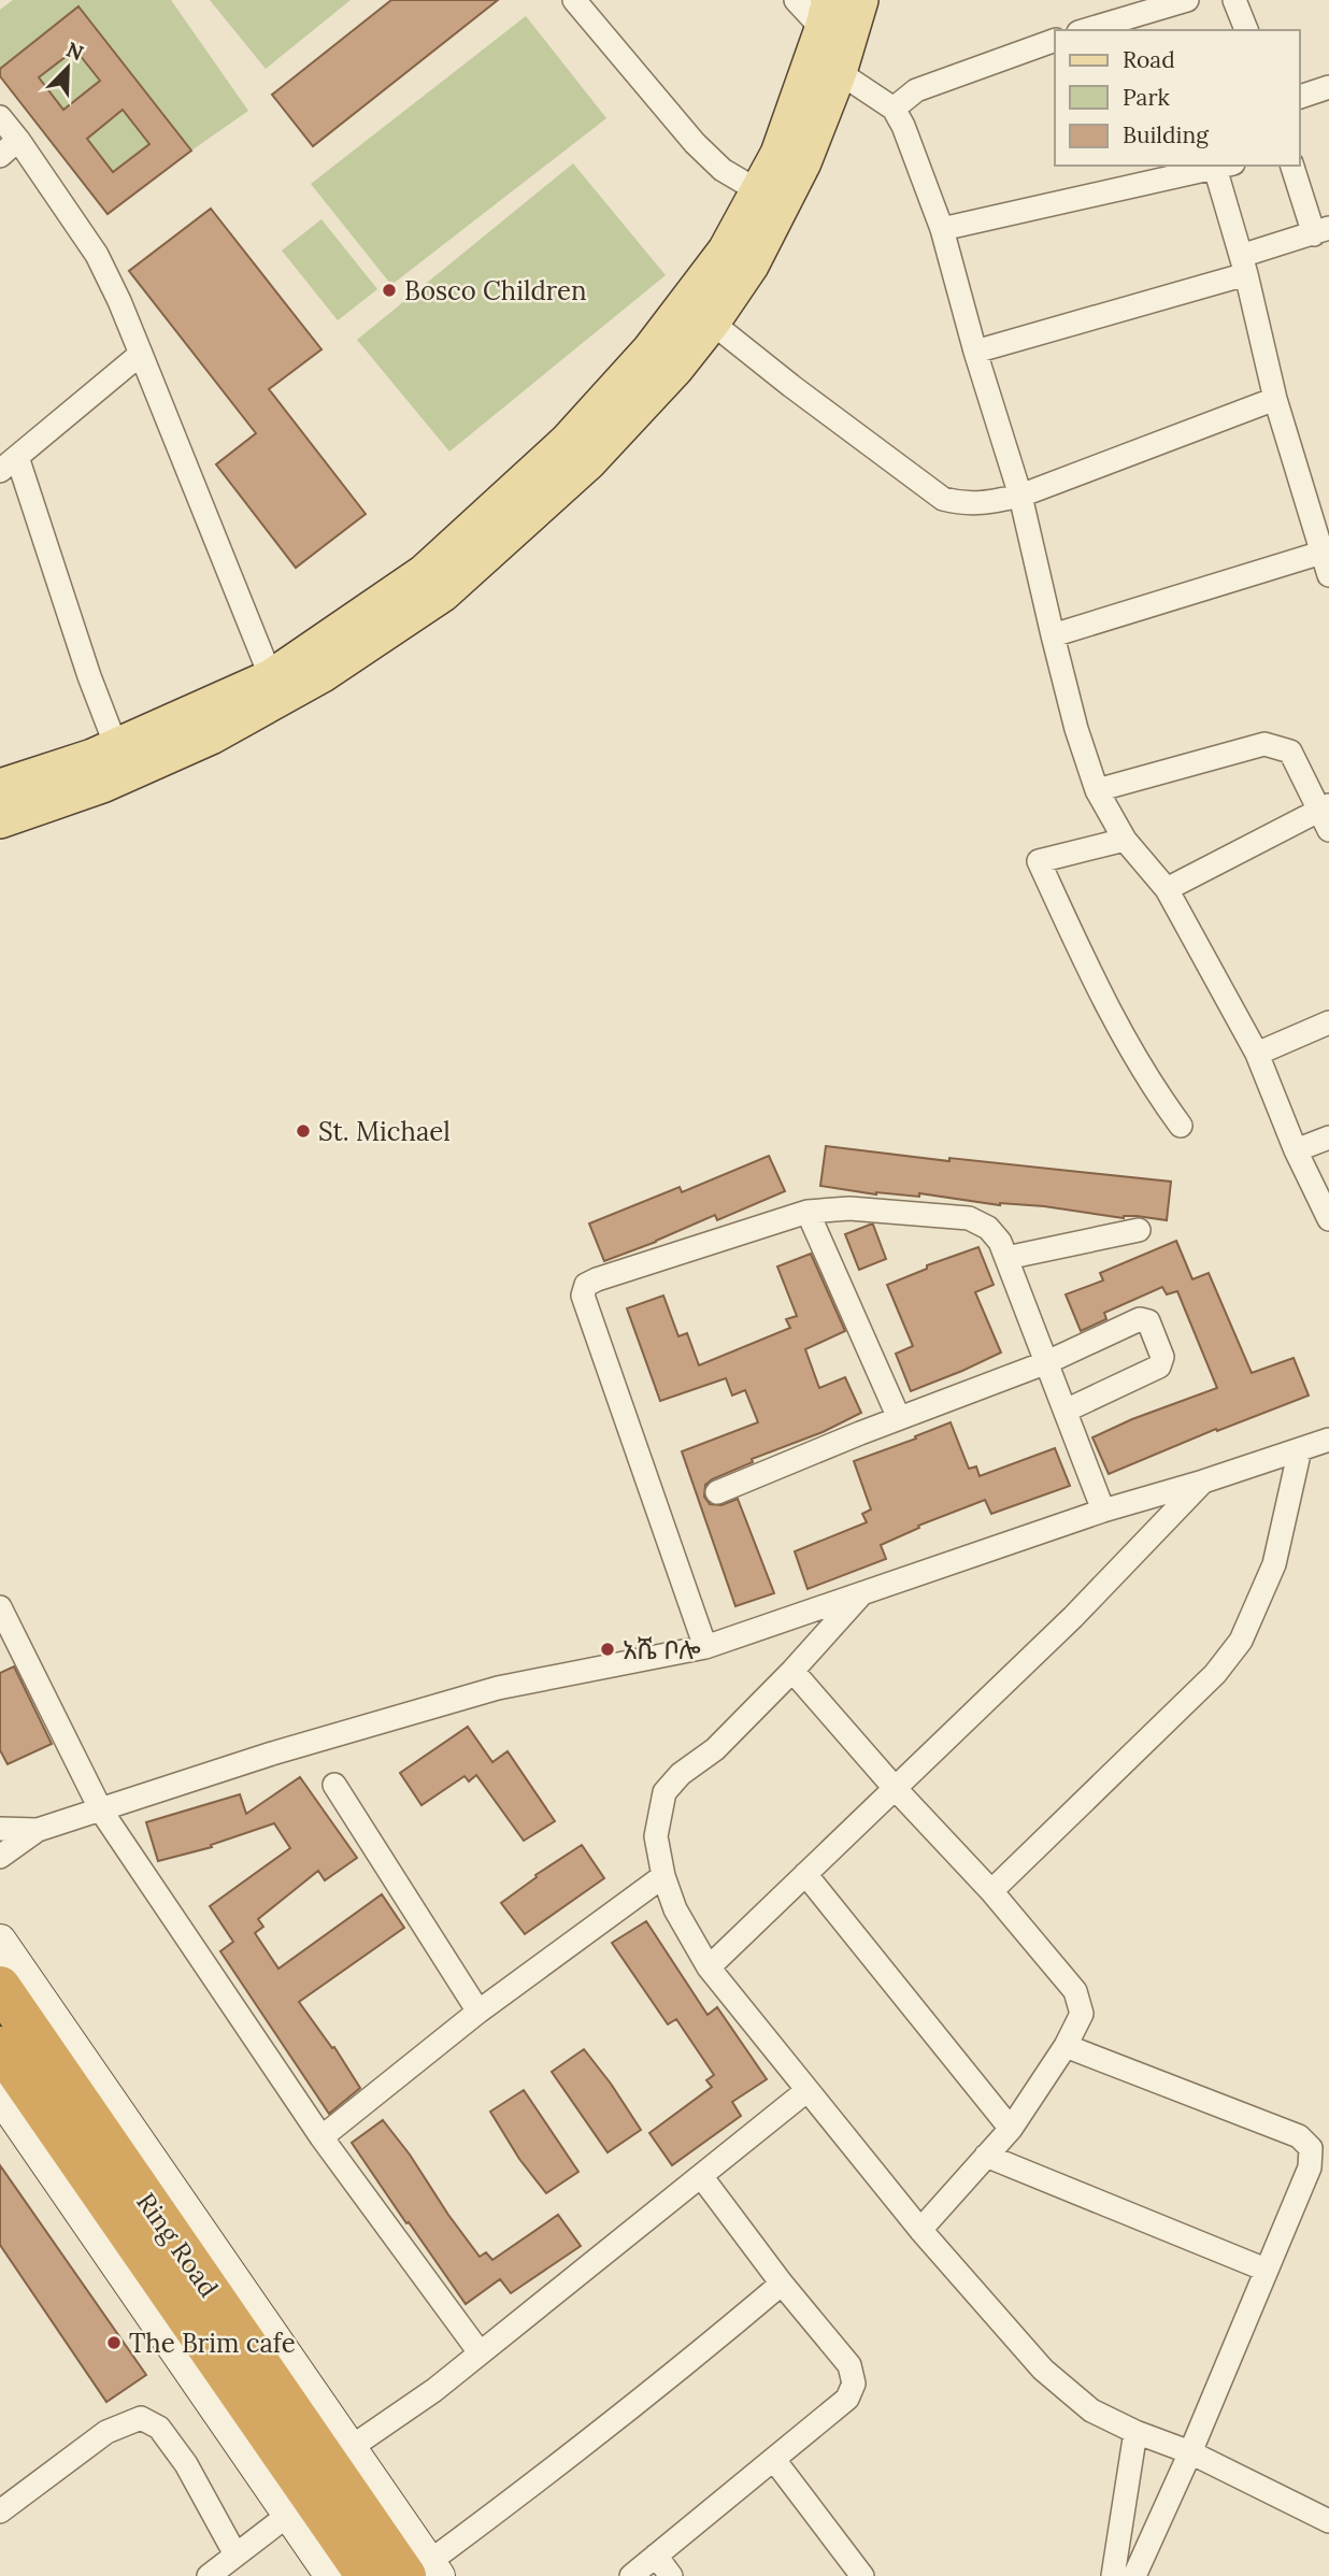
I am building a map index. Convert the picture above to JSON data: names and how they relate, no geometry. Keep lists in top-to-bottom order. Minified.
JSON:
{"streets":{"highway":["Ring Road"]},"places":["Bosco Children","St. Michael","አሼ ቦሎ","The Brim cafe"],"legend":["Road","Park","Building"],"north":"top right"}
